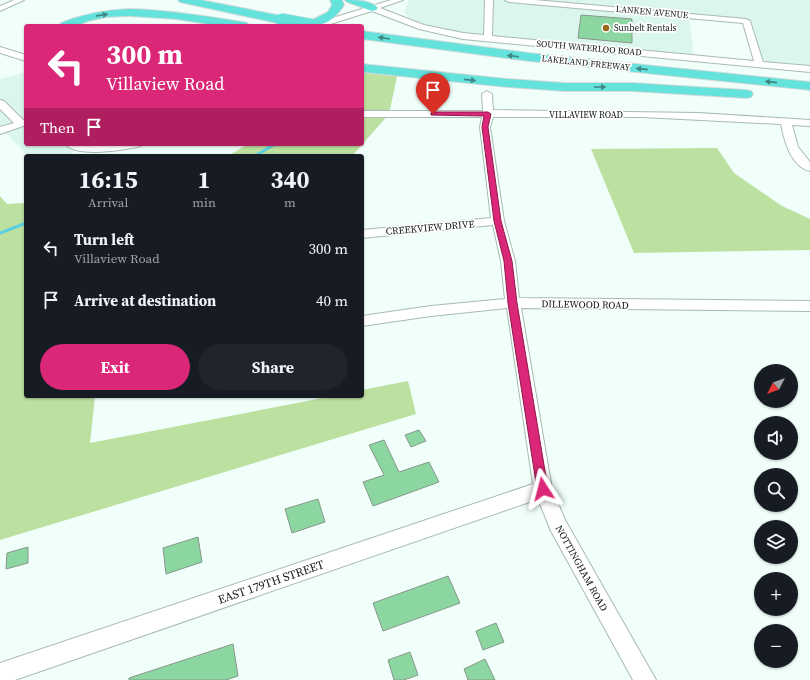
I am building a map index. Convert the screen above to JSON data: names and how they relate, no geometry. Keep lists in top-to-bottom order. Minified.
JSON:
{"streets":{"highway":["LAKELAND FREEWAY"],"street":["LANKEN AVENUE","SOUTH WATERLOO ROAD","VILLAVIEW ROAD","CREEKVIEW DRIVE","DILLEWOOD ROAD","NOTTINGHAM ROAD","EAST 179TH STREET"]},"crossings":[["LANKEN AVENUE","SOUTH WATERLOO ROAD"],["VILLAVIEW ROAD","NOTTINGHAM ROAD"],["CREEKVIEW DRIVE","NOTTINGHAM ROAD"],["DILLEWOOD ROAD","NOTTINGHAM ROAD"],["NOTTINGHAM ROAD","EAST 179TH STREET"]],"places":["Sunbelt Rentals"],"north":"bottom left","page":{"turn":["300 m","Villaview Road"],"then":"Then","eta":["16:15","Arrival","1","min","340","m"],"list":[{"name":"Turn left","note":"Villaview Road","value":"300 m"},{"name":"Arrive at destination","value":"40 m"}],"buttons":["Exit","Share"],"map_buttons":["+","−"]}}
